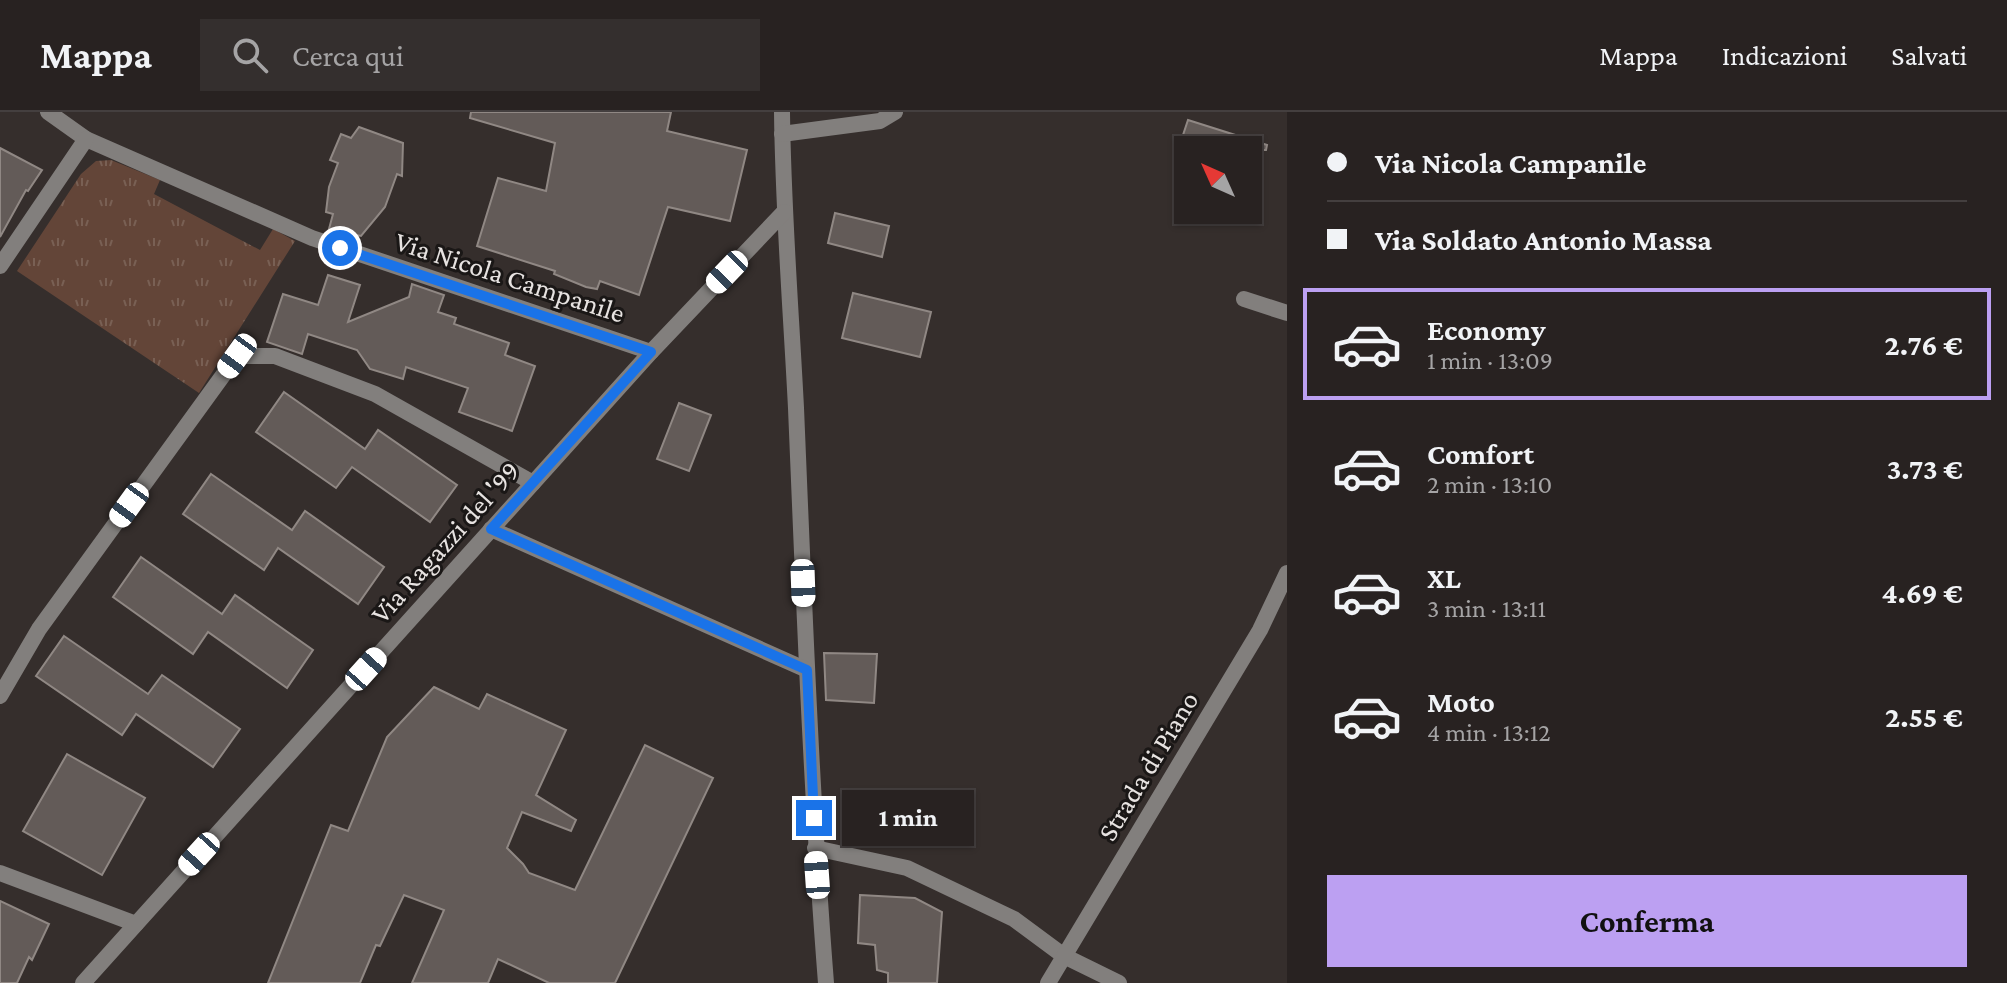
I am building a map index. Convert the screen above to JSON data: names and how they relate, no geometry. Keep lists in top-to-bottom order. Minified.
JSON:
{"streets":{"street":["Via Nicola Campanile","Via Ragazzi del '99","Strada di Piano"]},"crossings":[["Via Nicola Campanile","Via Ragazzi del '99"]],"north":"top left","page":{"header":"Mappa","search":"Cerca qui","nav":["Mappa","Indicazioni","Salvati"],"banner":["Via Nicola Campanile","Via Soldato Antonio Massa"],"list":[{"name":"Economy","note":"1 min · 13:09","value":"2.76 €"},{"name":"Comfort","note":"2 min · 13:10","value":"3.73 €"},{"name":"XL","note":"3 min · 13:11","value":"4.69 €"},{"name":"Moto","note":"4 min · 13:12","value":"2.55 €"}],"bubble":"1 min","buttons":"Conferma"}}
